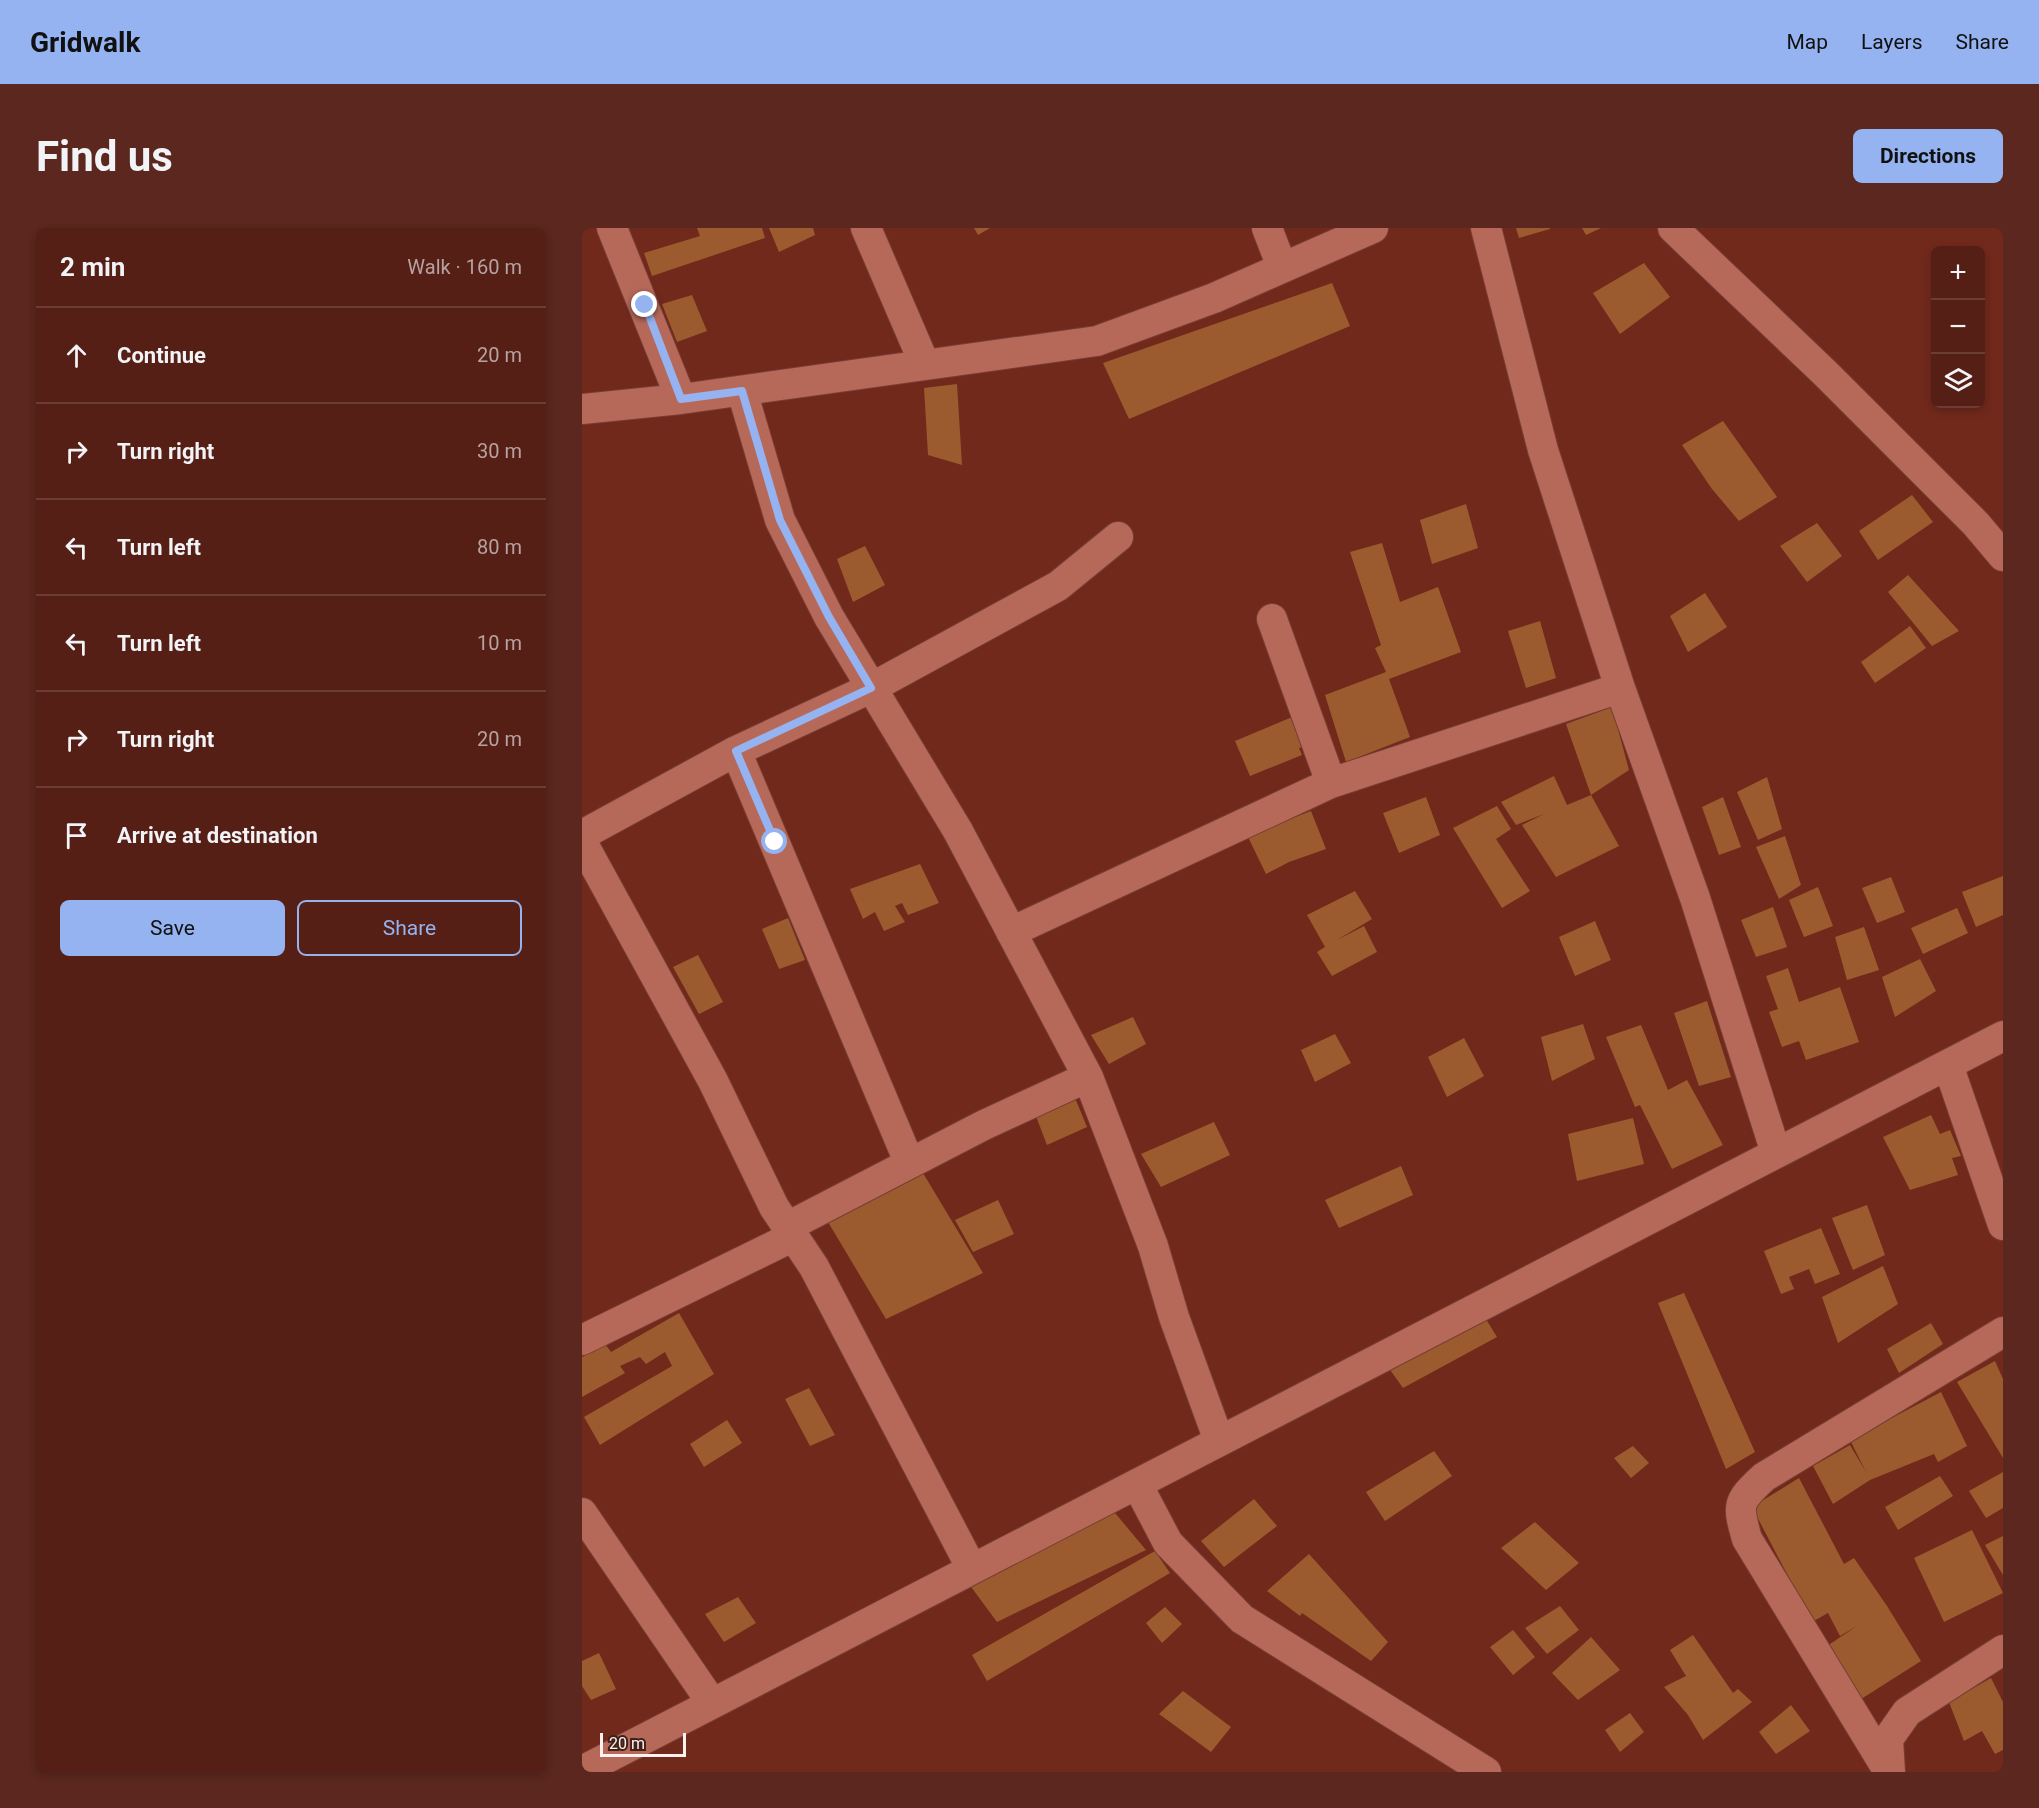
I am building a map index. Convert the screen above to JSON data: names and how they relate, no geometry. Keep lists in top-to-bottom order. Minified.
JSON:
{"scale_bar":"20 m","page":{"header":"Gridwalk","nav":["Map","Layers","Share"],"buttons":["Directions",["Save","Share"]],"title":"Find us","heading":["2 min","Walk · 160 m"],"map_buttons":["+","−"],"list":[["Continue","20 m"],["Turn right","30 m"],["Turn left","80 m"],["Turn left","10 m"],["Turn right","20 m"],"Arrive at destination"],"scale":"20 m"}}
